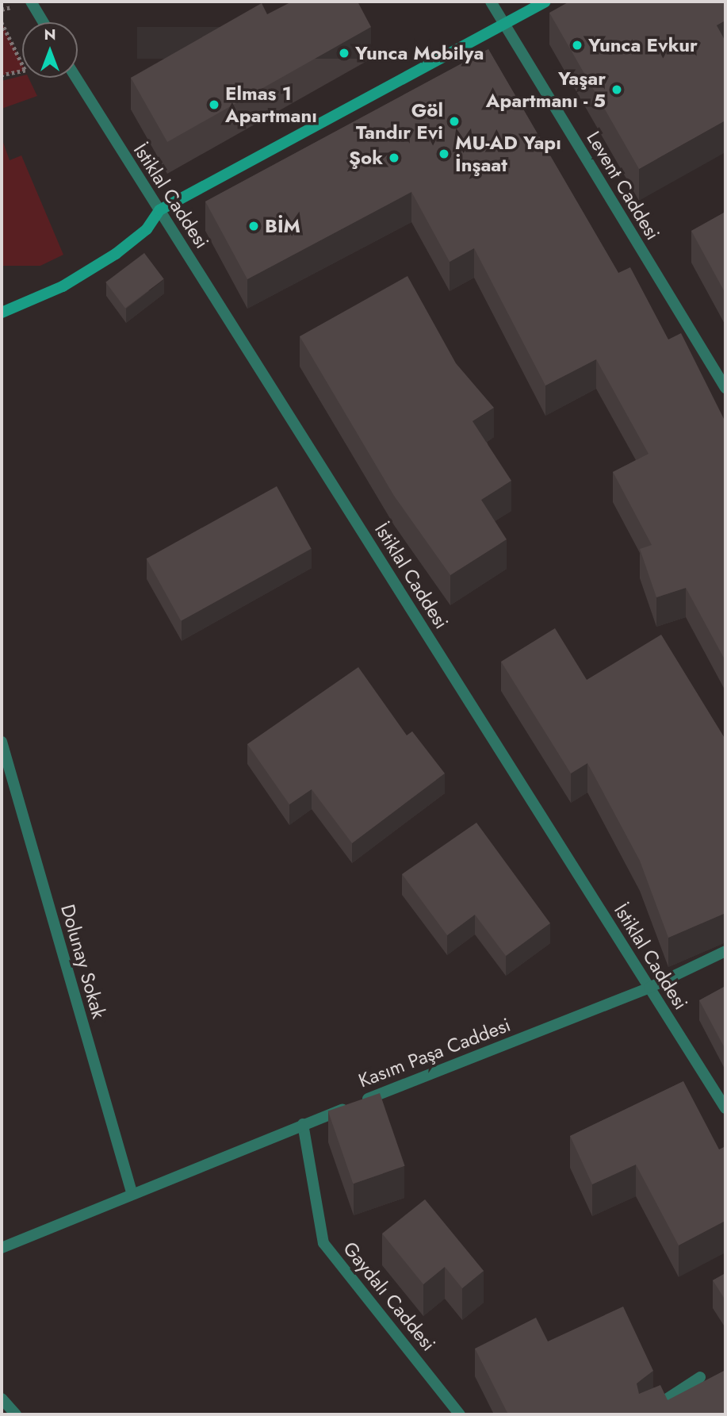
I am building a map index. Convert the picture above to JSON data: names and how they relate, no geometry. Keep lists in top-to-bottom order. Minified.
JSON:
{"streets":{"street":["Levent Caddesi","İstiklal Caddesi","Dolunay Sokak","Kasım Paşa Caddesi","Gaydalı Caddesi"]},"crossings":[["İstiklal Caddesi","Kasım Paşa Caddesi"],["Dolunay Sokak","Kasım Paşa Caddesi"],["Kasım Paşa Caddesi","Gaydalı Caddesi"]],"places":["Yunca Evkur","Yunca Mobilya","Yaşar Apartmanı - 5","Elmas 1 Apartmanı","Göl Tandır Evi","MU-AD Yapı İnşaat","Şok","BİM"],"north":"top"}
